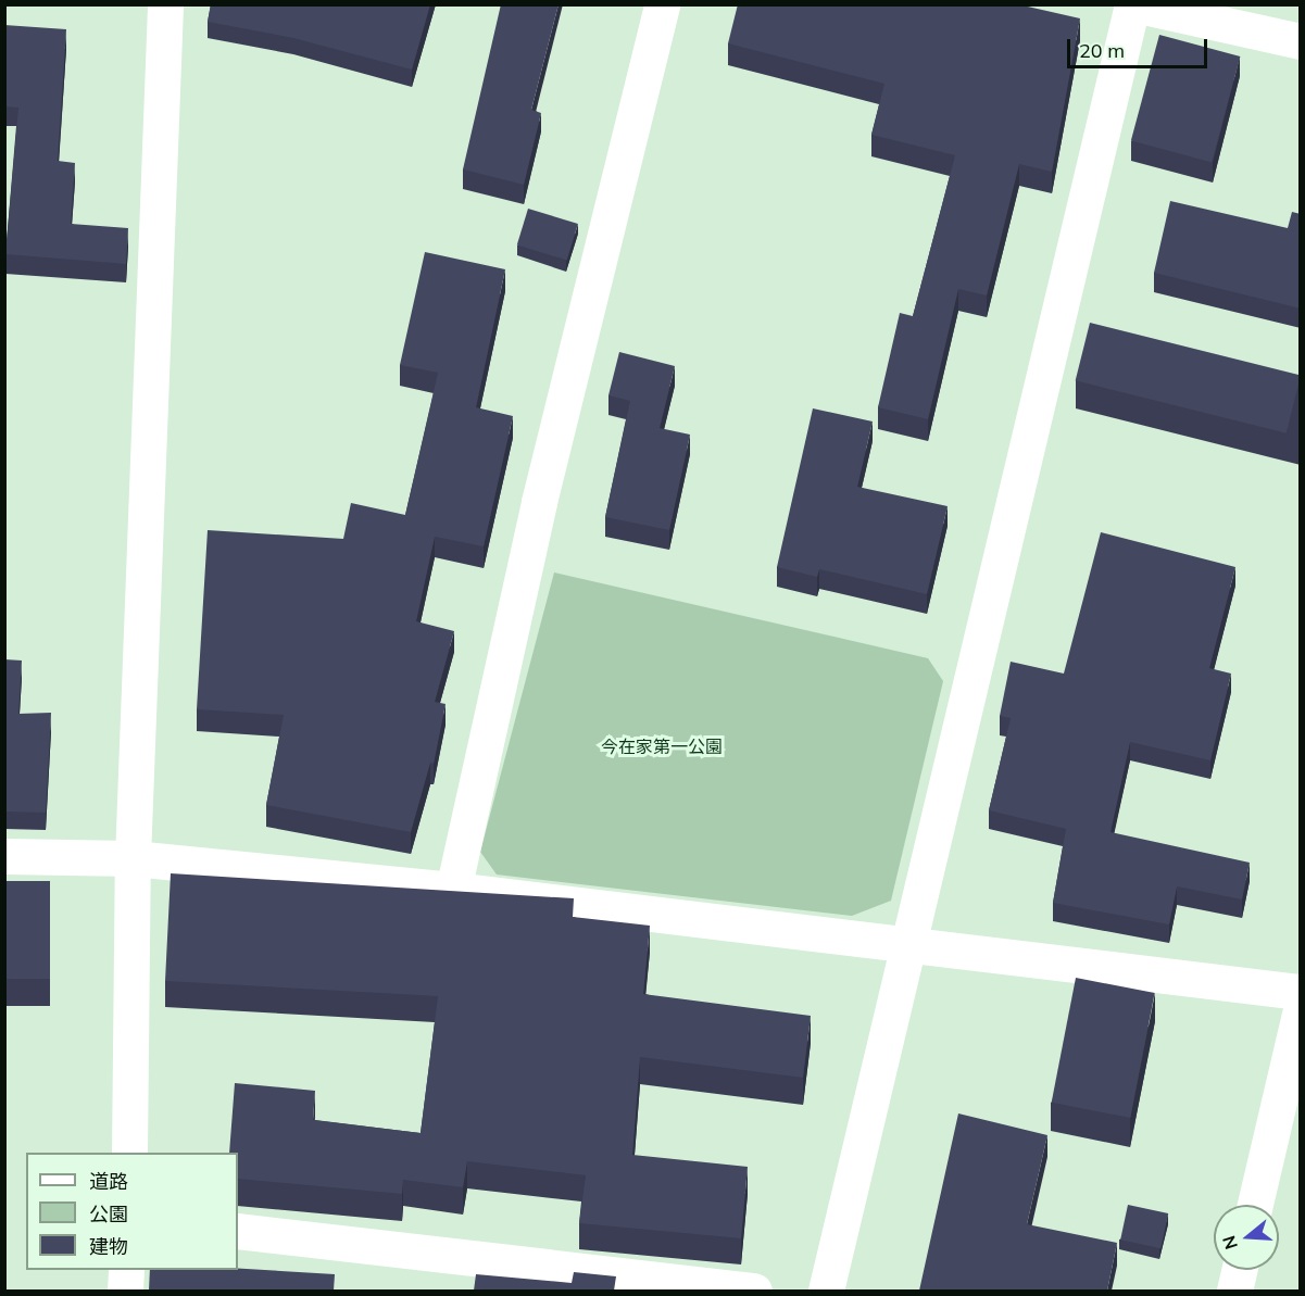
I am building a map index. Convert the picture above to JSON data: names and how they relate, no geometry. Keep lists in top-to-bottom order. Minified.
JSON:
{"parks":["今在家第一公園"],"legend":["道路","公園","建物"],"scale_bar":"20 m","north":"left"}
